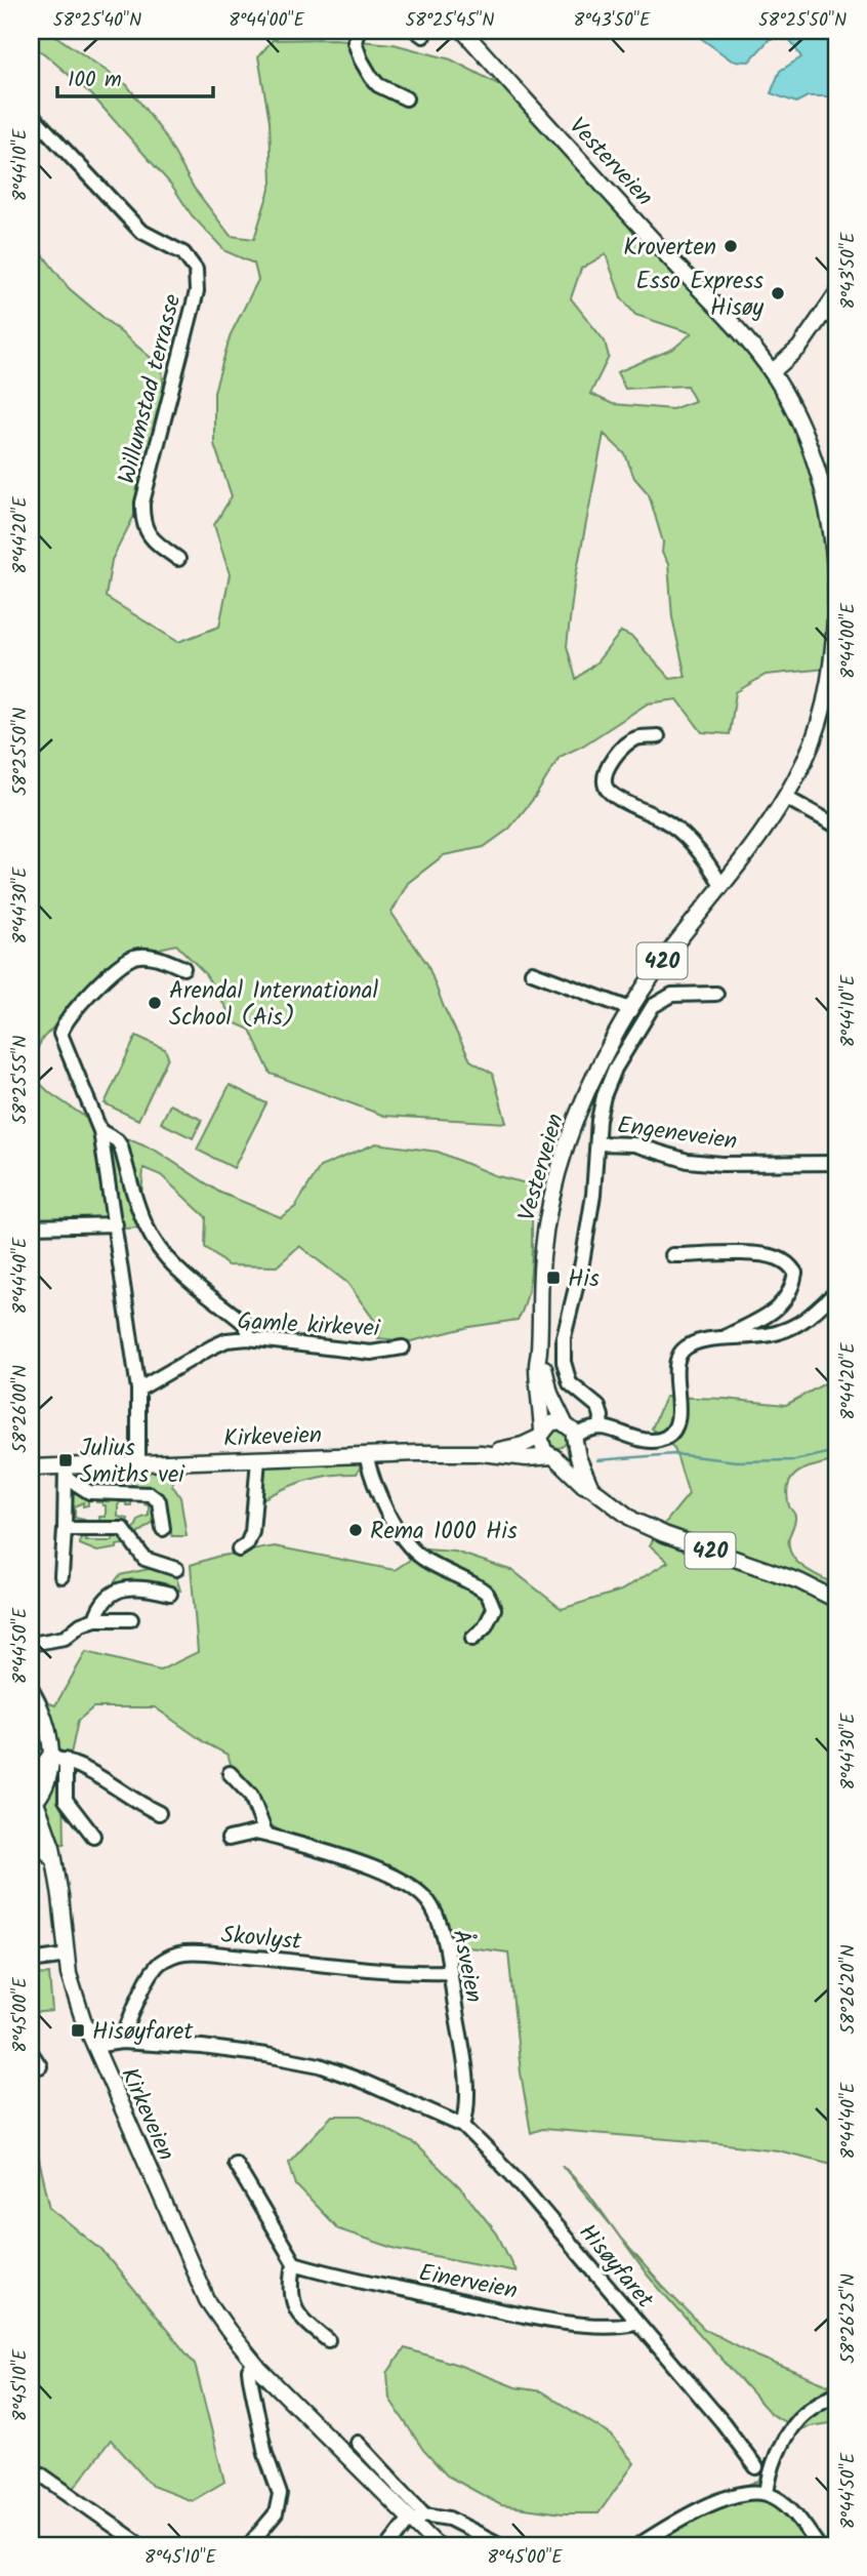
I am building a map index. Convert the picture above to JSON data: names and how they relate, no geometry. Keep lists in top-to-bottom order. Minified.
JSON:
{"streets":{"main road":["Vesterveien","420","Kirkeveien"],"street":["Willumstad terrasse","Engeneveien","Gamle kirkevei","Skovlyst","Åsveien","Hisøyfaret","Einerveien"]},"crossings":[["Vesterveien","420"],["Vesterveien","Kirkeveien"],["420","Kirkeveien"],["Kirkeveien","Hisøyfaret"],["Skovlyst","Åsveien"],["Skovlyst","Hisøyfaret"],["Åsveien","Hisøyfaret"],["Hisøyfaret","Einerveien"]],"places":{"other":["Kroverten","Esso Express Hisøy","Arendal International School (Ais)","Rema 1000 His"],"transit":["His","Julius Smiths vei","Hisøyfaret"]},"scale_bar":"100 m","coordinates":["58°25'40\"N","8°44'00\"E","58°25'45\"N","8°43'50\"E","58°25'50\"N","8°44'10\"E","8°44'20\"E","8°44'30\"E","58°25'55\"N","8°44'40\"E","58°26'00\"N","8°44'50\"E","58°26'20\"N","8°45'00\"E","58°26'25\"N","8°45'10\"E"]}
